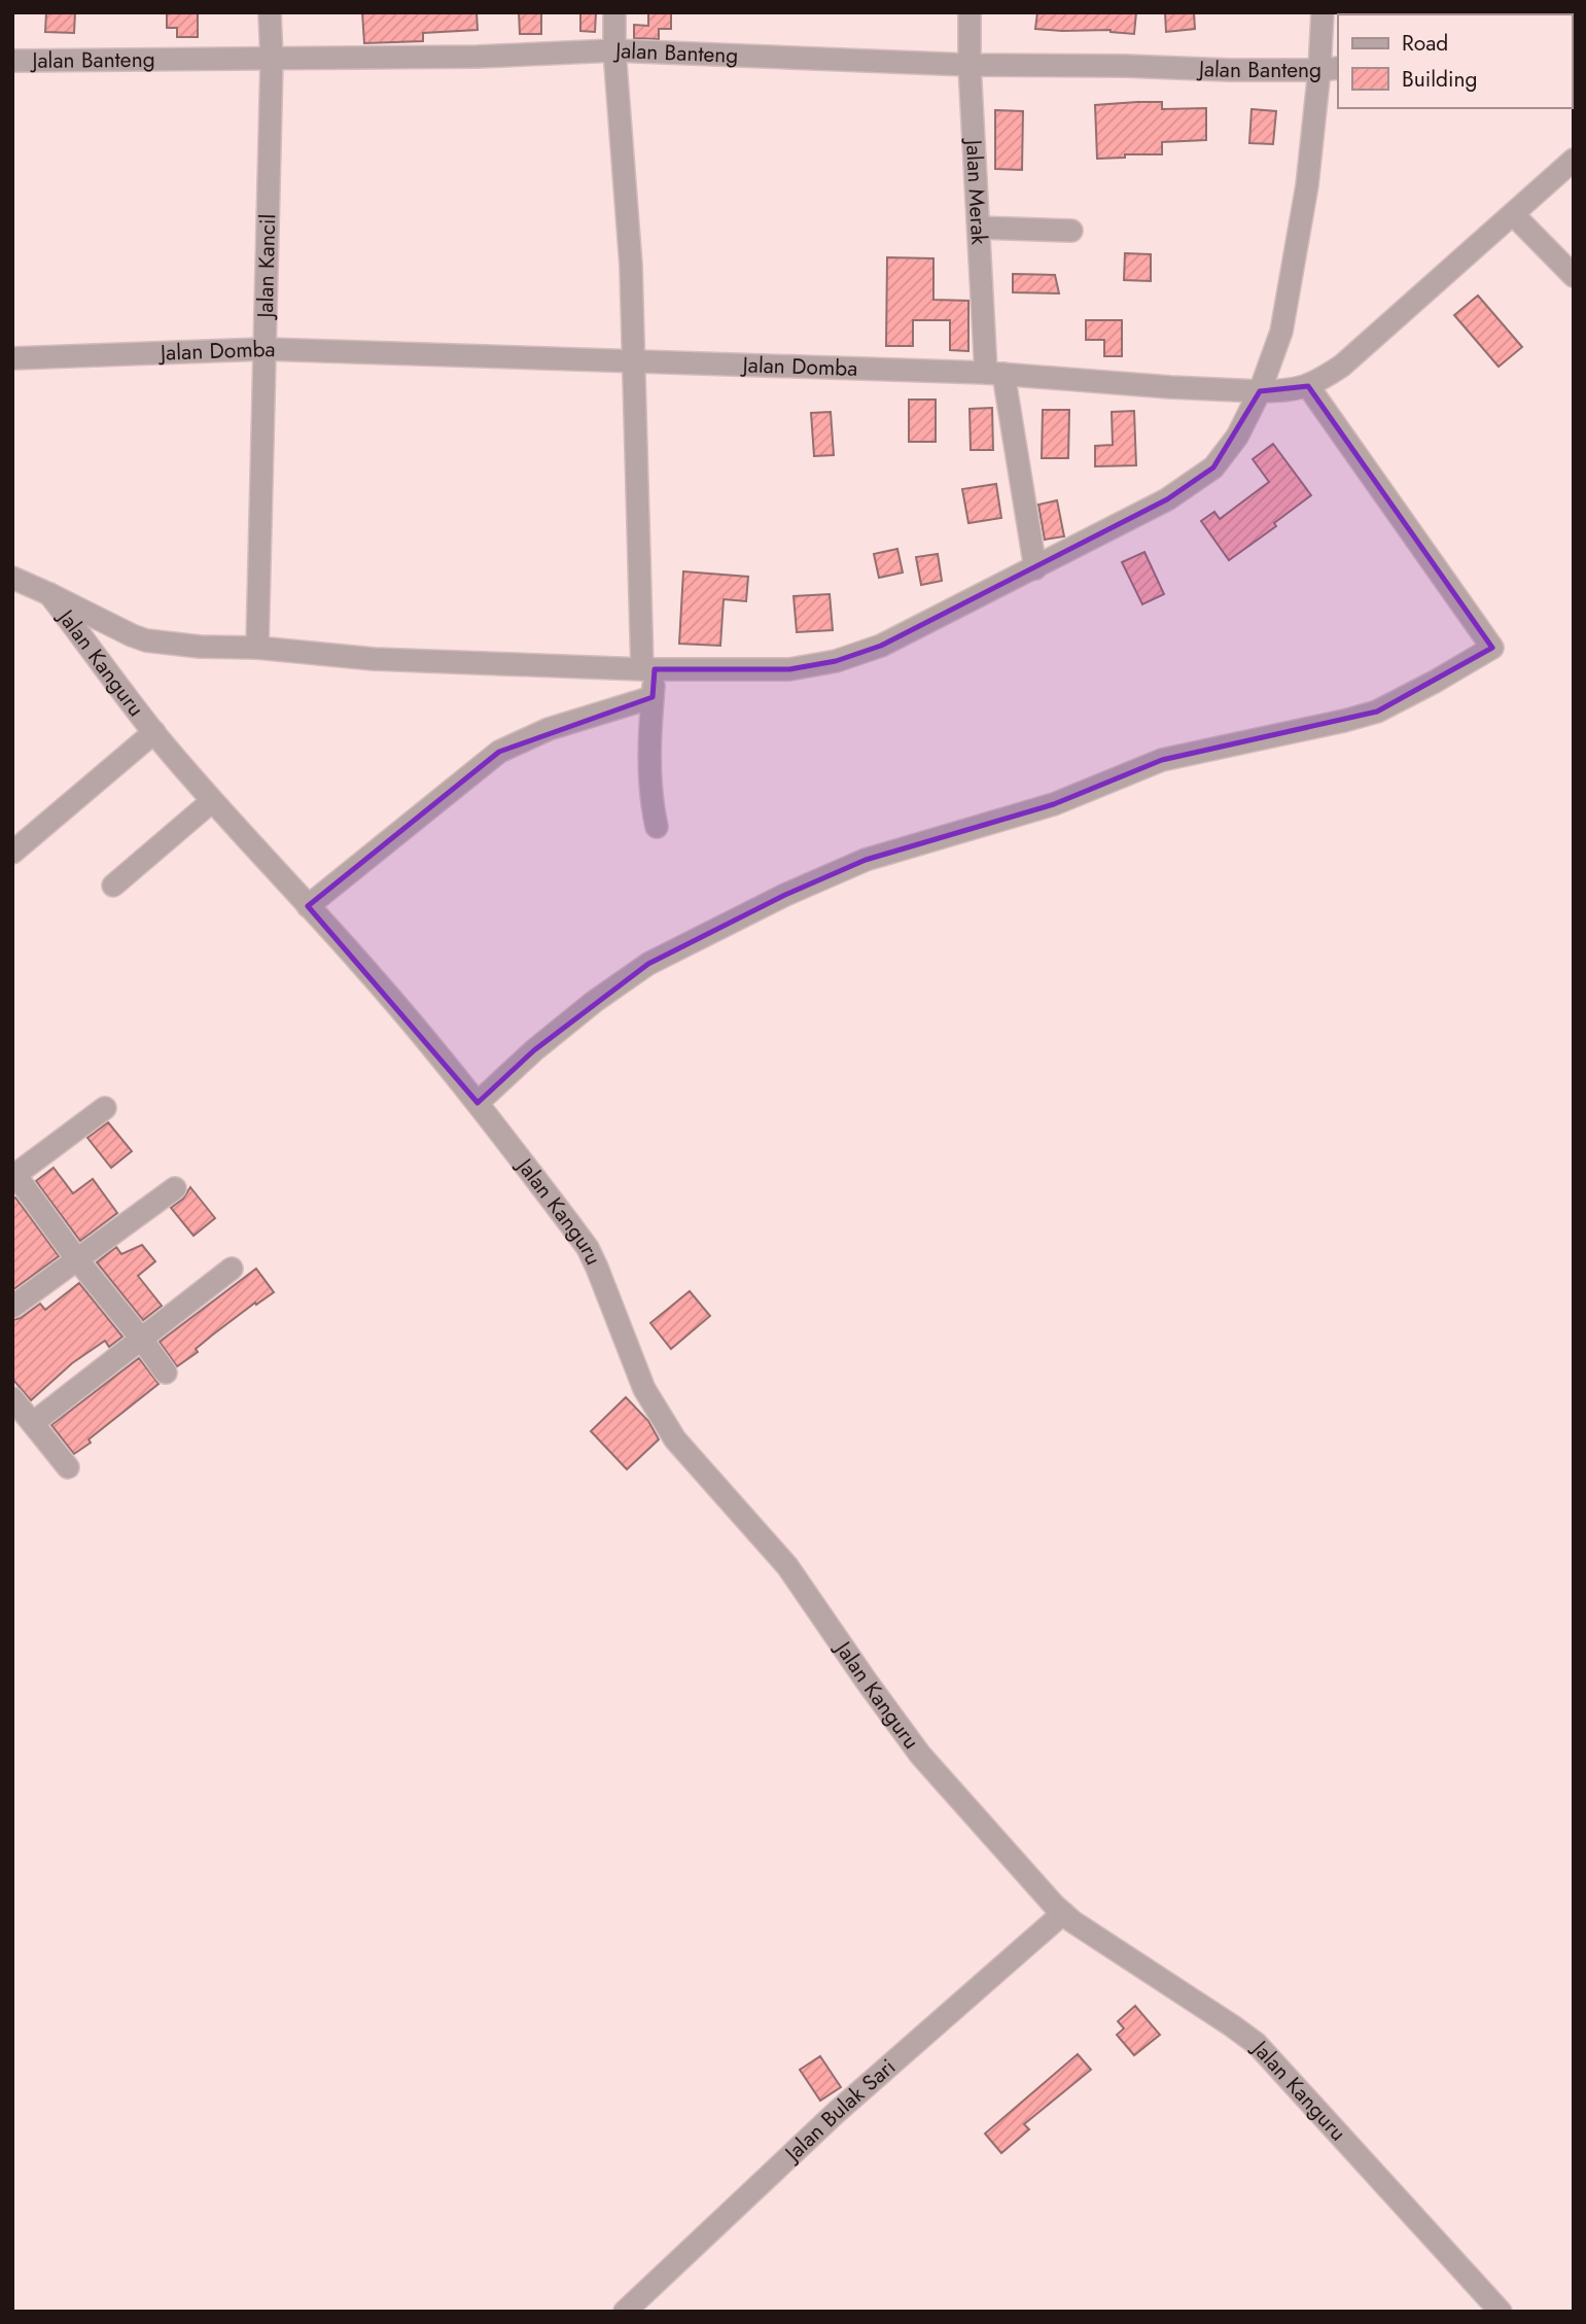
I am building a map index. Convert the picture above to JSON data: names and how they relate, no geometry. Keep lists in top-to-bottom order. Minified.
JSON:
{"streets":{"street":["Jalan Banteng","Jalan Merak","Jalan Kancil","Jalan Domba","Jalan Kanguru","Jalan Bulak Sari"]},"crossings":[["Jalan Banteng","Jalan Merak"],["Jalan Banteng","Jalan Kancil"],["Jalan Merak","Jalan Domba"],["Jalan Kancil","Jalan Domba"],["Jalan Kanguru","Jalan Bulak Sari"]],"legend":["Road","Building"]}
